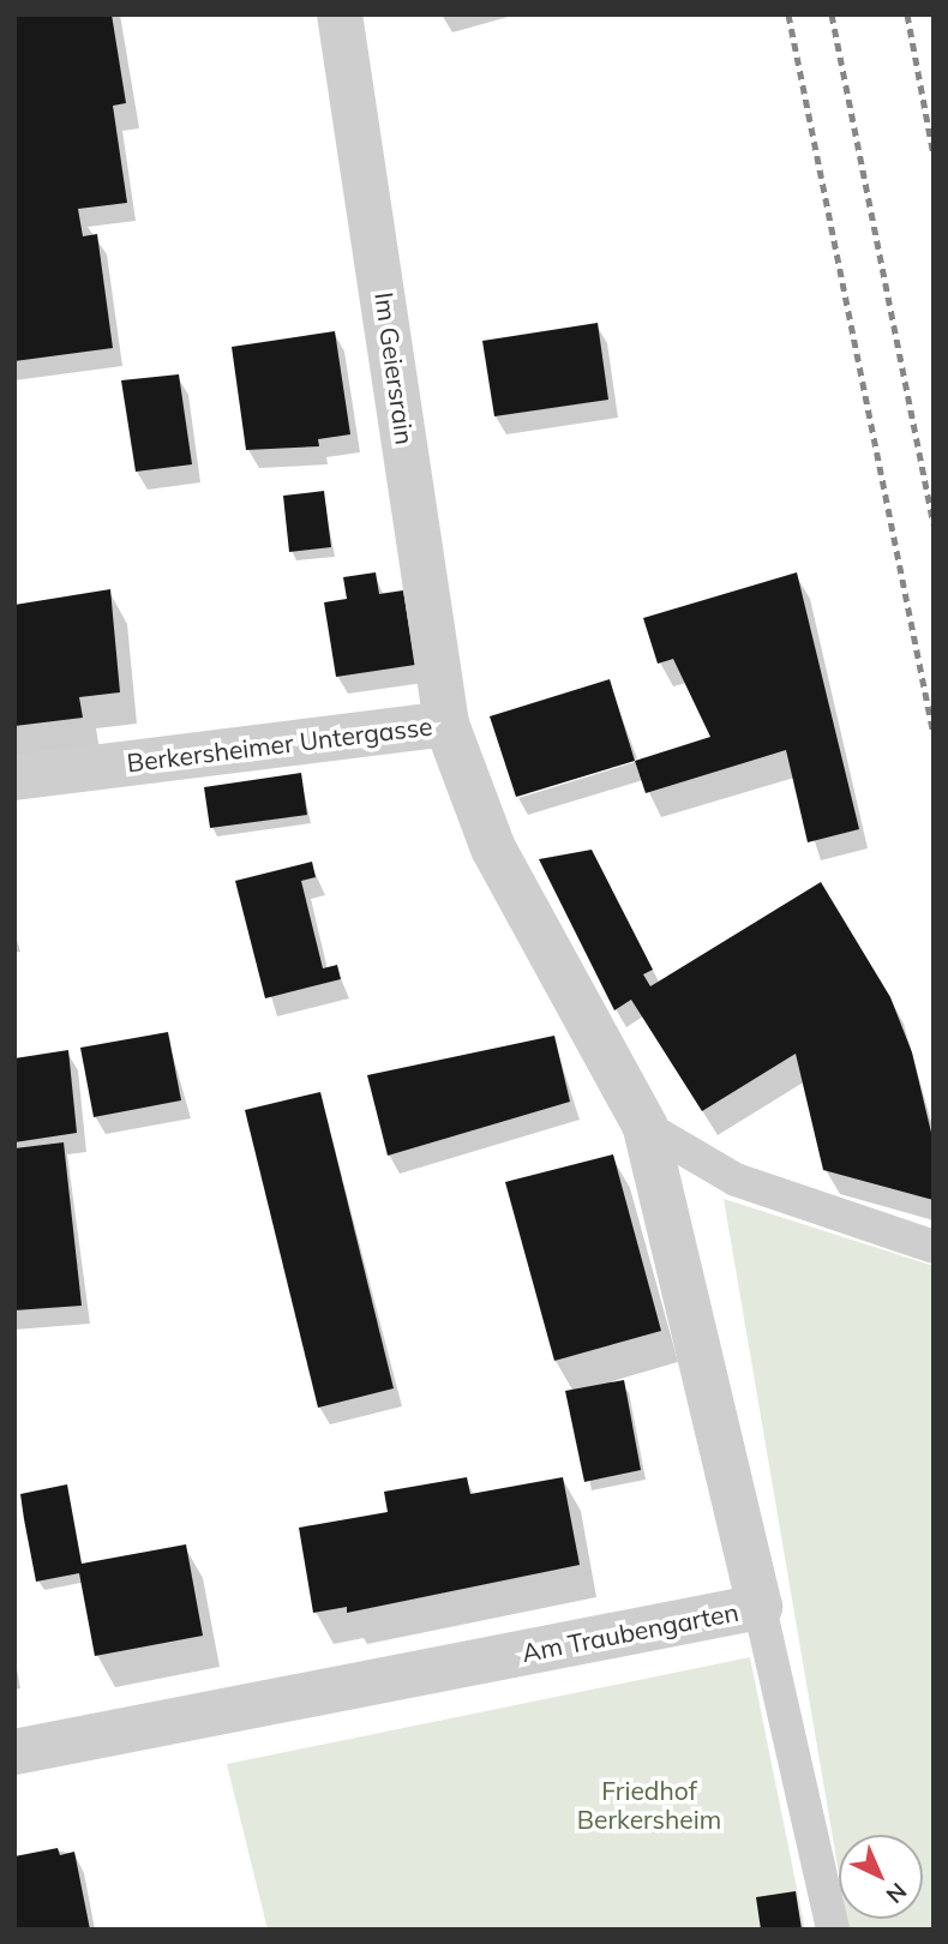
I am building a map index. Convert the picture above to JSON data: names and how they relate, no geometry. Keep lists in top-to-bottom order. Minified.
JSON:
{"streets":{"street":["Im Geiersrain","Berkersheimer Untergasse","Am Traubengarten"]},"crossings":[["Im Geiersrain","Berkersheimer Untergasse"],["Berkersheimer Untergasse","Am Traubengarten"]],"parks":["Friedhof Berkersheim"],"north":"bottom right"}
